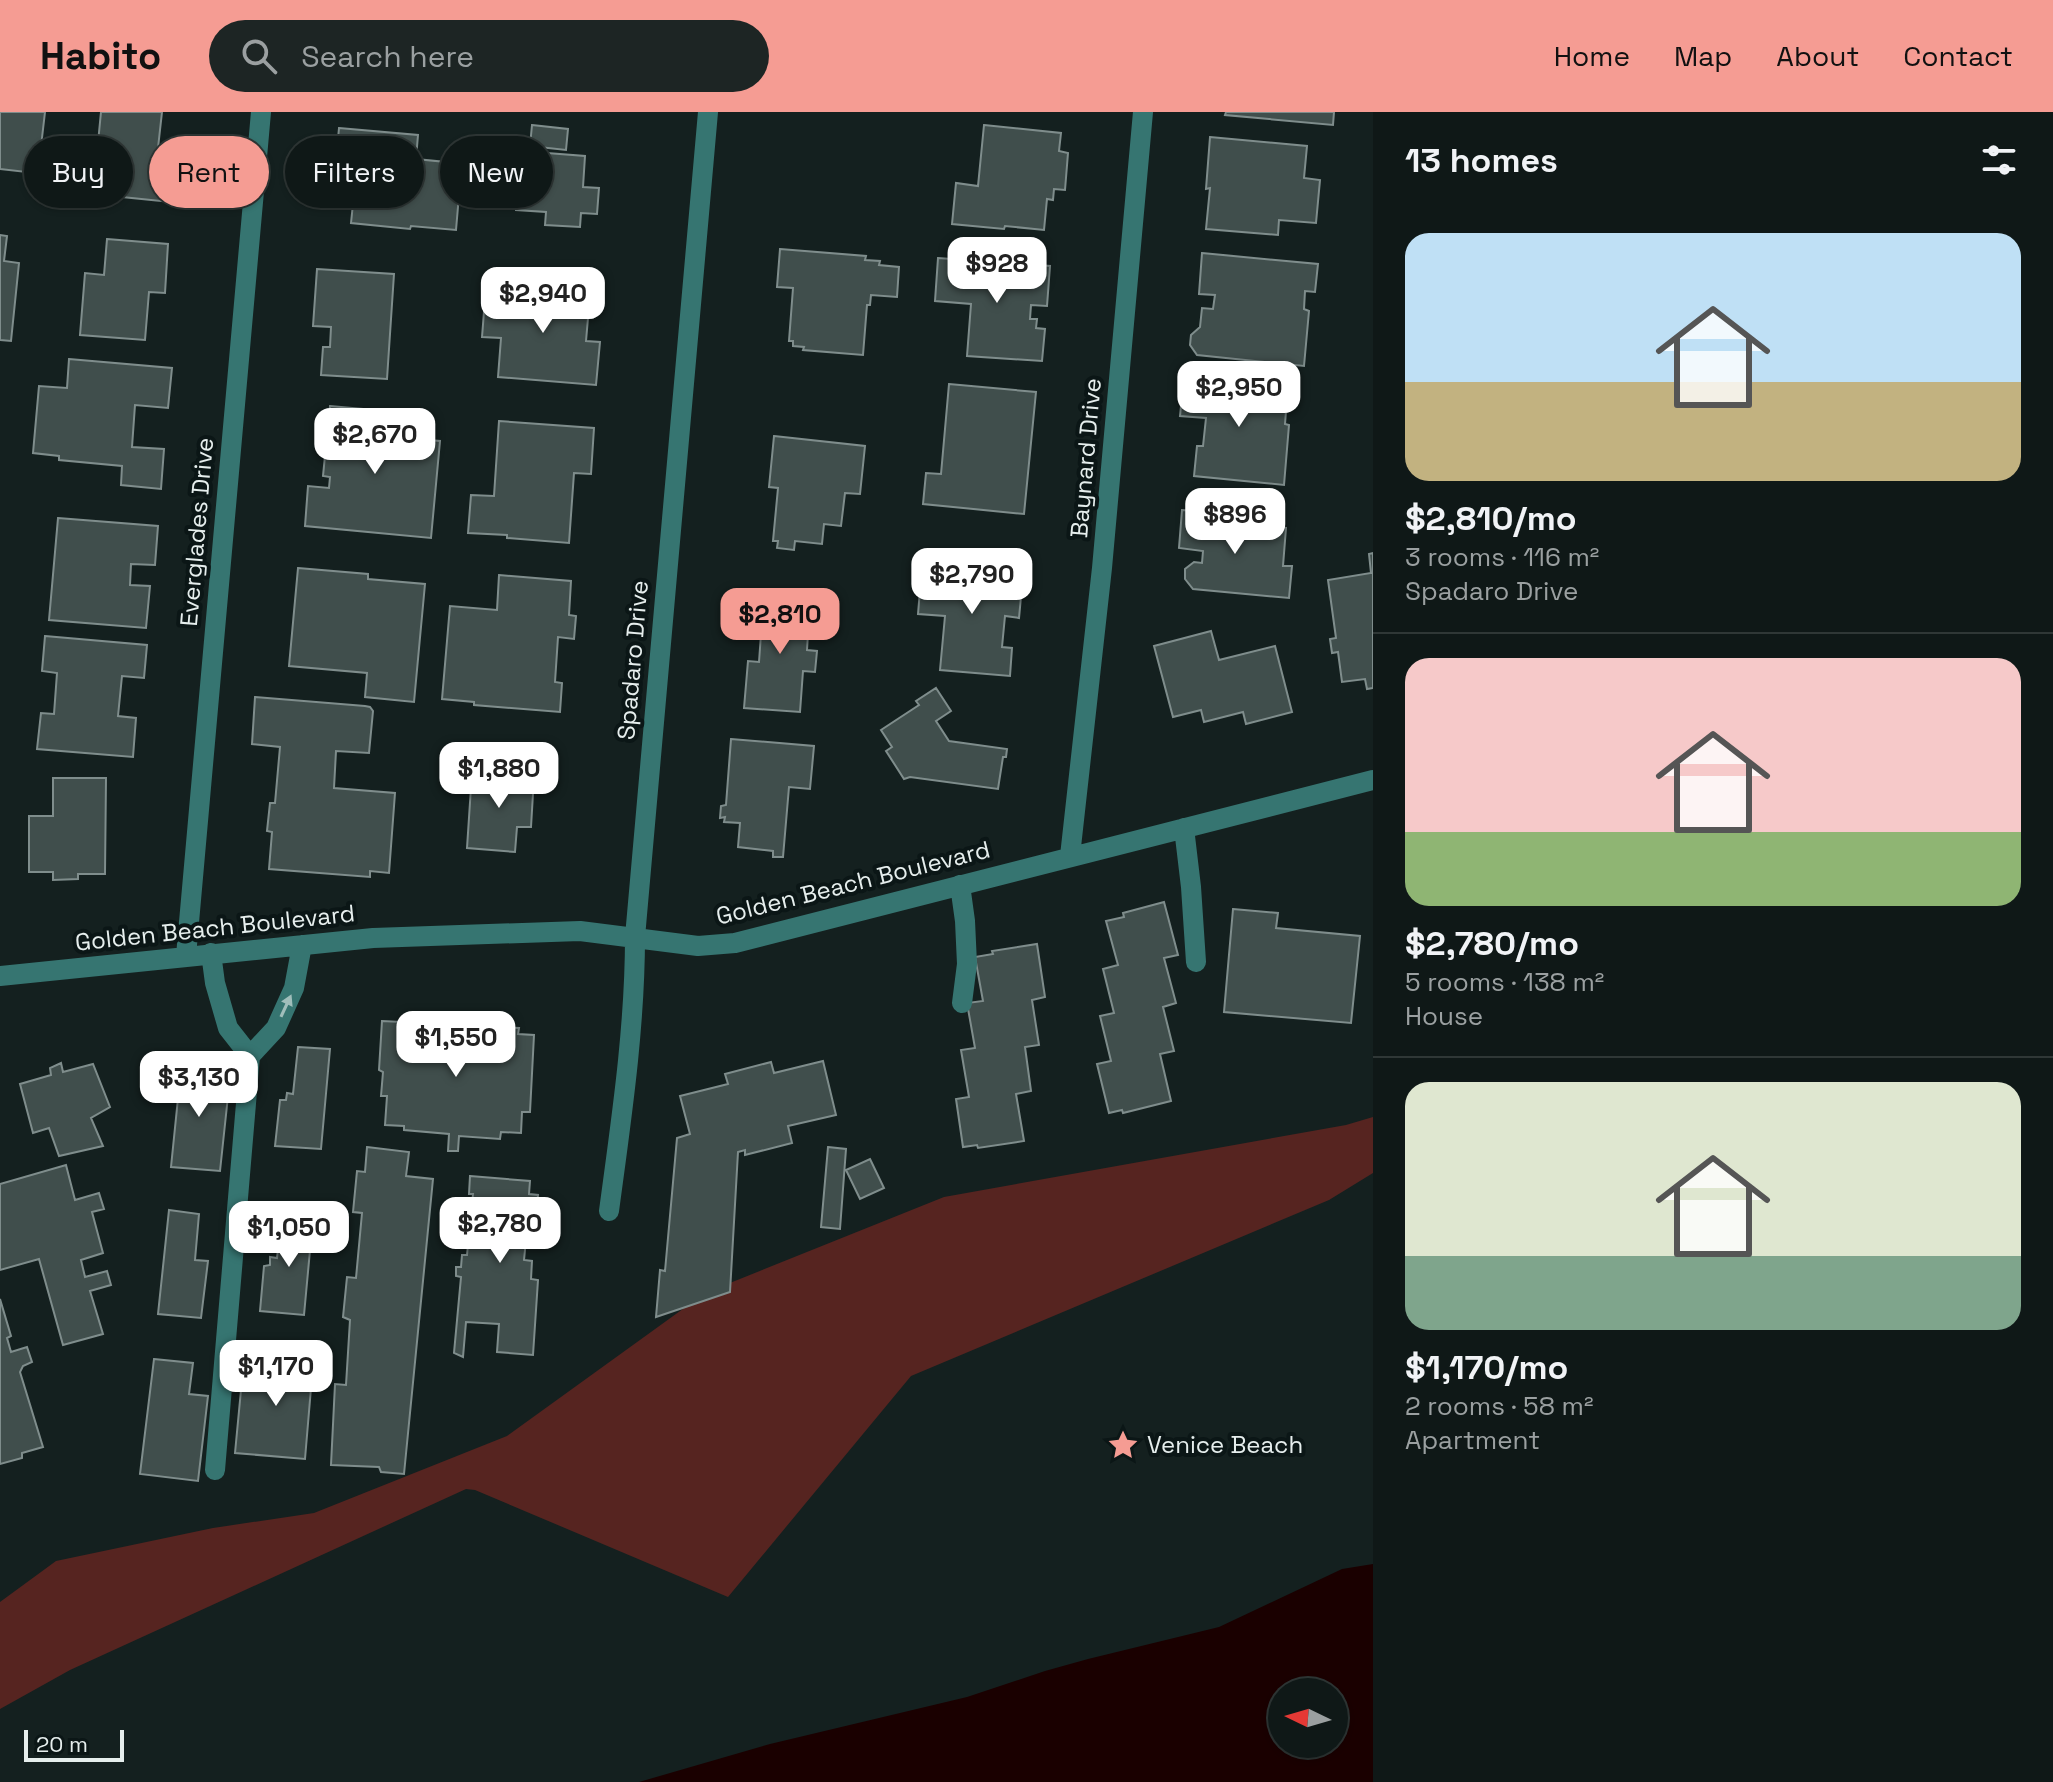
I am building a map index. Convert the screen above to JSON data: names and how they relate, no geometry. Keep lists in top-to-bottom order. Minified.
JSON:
{"streets":{"street":["Baynard Drive","Everglades Drive","Spadaro Drive","Golden Beach Boulevard"]},"crossings":[["Baynard Drive","Golden Beach Boulevard"],["Everglades Drive","Golden Beach Boulevard"],["Spadaro Drive","Golden Beach Boulevard"]],"places":{"place":["Venice Beach"]},"scale_bar":"20 m","north":"left","page":{"header":"Habito","search":"Search here","nav":["Home","Map","About","Contact"],"heading":"13 homes","chip":["Buy","Rent","Filters","New"],"list":[{"name":"$2,810/mo","note":"3 rooms · 116 m² · Spadaro Drive"},{"name":"$2,780/mo","note":"5 rooms · 138 m² · House"},{"name":"$1,170/mo","note":"2 rooms · 58 m² · Apartment"}],"price":["$928","$2,940","$2,950","$2,670","$896","$2,790","$2,810","$1,880","$1,550","$3,130","$2,780","$1,050","$1,170"],"scale":"20 m"}}
